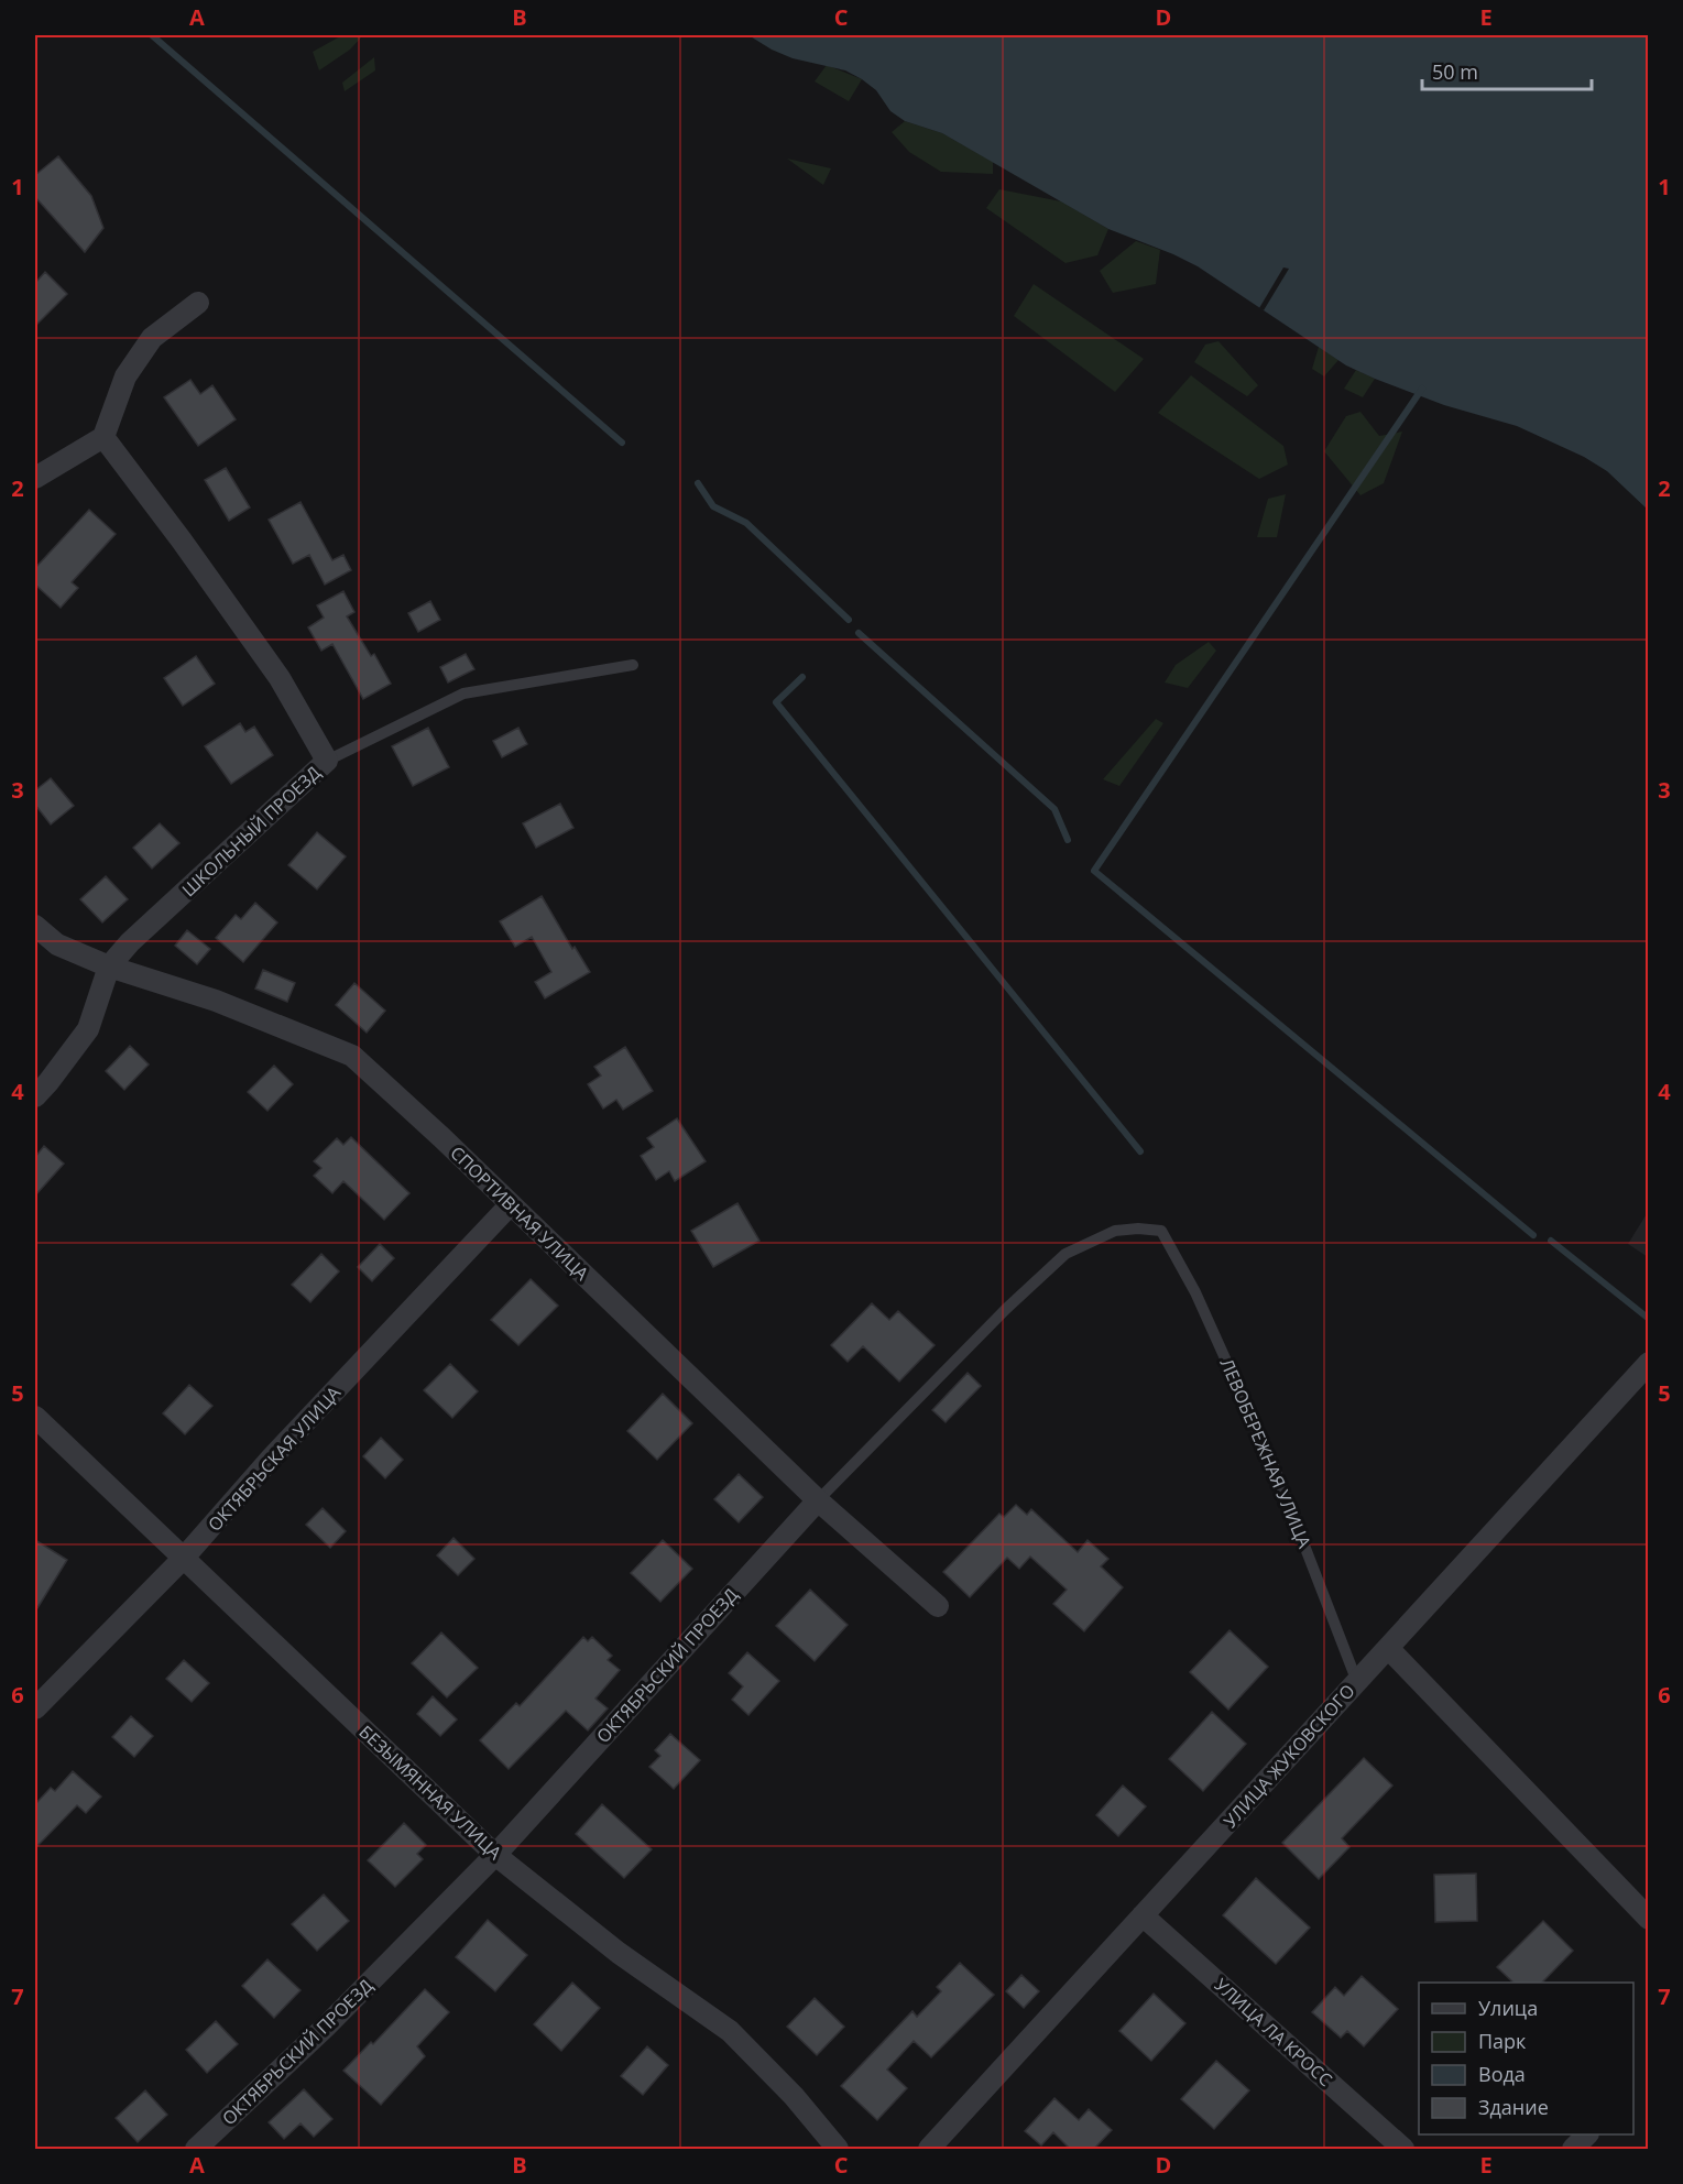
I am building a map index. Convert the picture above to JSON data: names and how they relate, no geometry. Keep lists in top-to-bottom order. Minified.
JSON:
{"streets":{"street":["ШКОЛЬНЫЙ ПРОЕЗД","СПОРТИВНАЯ УЛИЦА","ОКТЯБРЬСКАЯ УЛИЦА","ОКТЯБРЬСКИЙ ПРОЕЗД","УЛИЦА ЖУКОВСКОГО","БЕЗЫМЯННАЯ УЛИЦА","УЛИЦА ЛА КРОСС"],"lane":["ЛЕВОБЕРЕЖНАЯ УЛИЦА"]},"crossings":[["ШКОЛЬНЫЙ ПРОЕЗД","СПОРТИВНАЯ УЛИЦА"],["СПОРТИВНАЯ УЛИЦА","ОКТЯБРЬСКАЯ УЛИЦА"],["СПОРТИВНАЯ УЛИЦА","ОКТЯБРЬСКИЙ ПРОЕЗД"],["ЛЕВОБЕРЕЖНАЯ УЛИЦА","ОКТЯБРЬСКИЙ ПРОЕЗД"],["ЛЕВОБЕРЕЖНАЯ УЛИЦА","УЛИЦА ЖУКОВСКОГО"],["ОКТЯБРЬСКАЯ УЛИЦА","БЕЗЫМЯННАЯ УЛИЦА"],["ОКТЯБРЬСКИЙ ПРОЕЗД","БЕЗЫМЯННАЯ УЛИЦА"],["УЛИЦА ЖУКОВСКОГО","УЛИЦА ЛА КРОСС"]],"legend":["Улица","Парк","Вода","Здание"],"scale_bar":"50 m","grid":{"columns":["A","B","C","D","E"],"rows":["1","2","3","4","5","6","7"]}}
